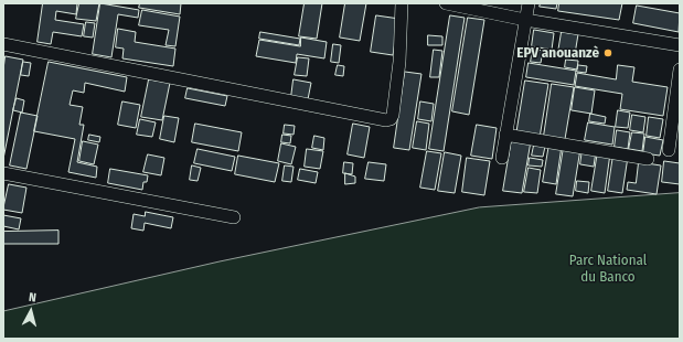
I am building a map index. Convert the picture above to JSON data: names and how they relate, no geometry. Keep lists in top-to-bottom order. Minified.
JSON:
{"parks":["Parc National du Banco"],"places":["EPV anouanzè"],"north":"top"}
